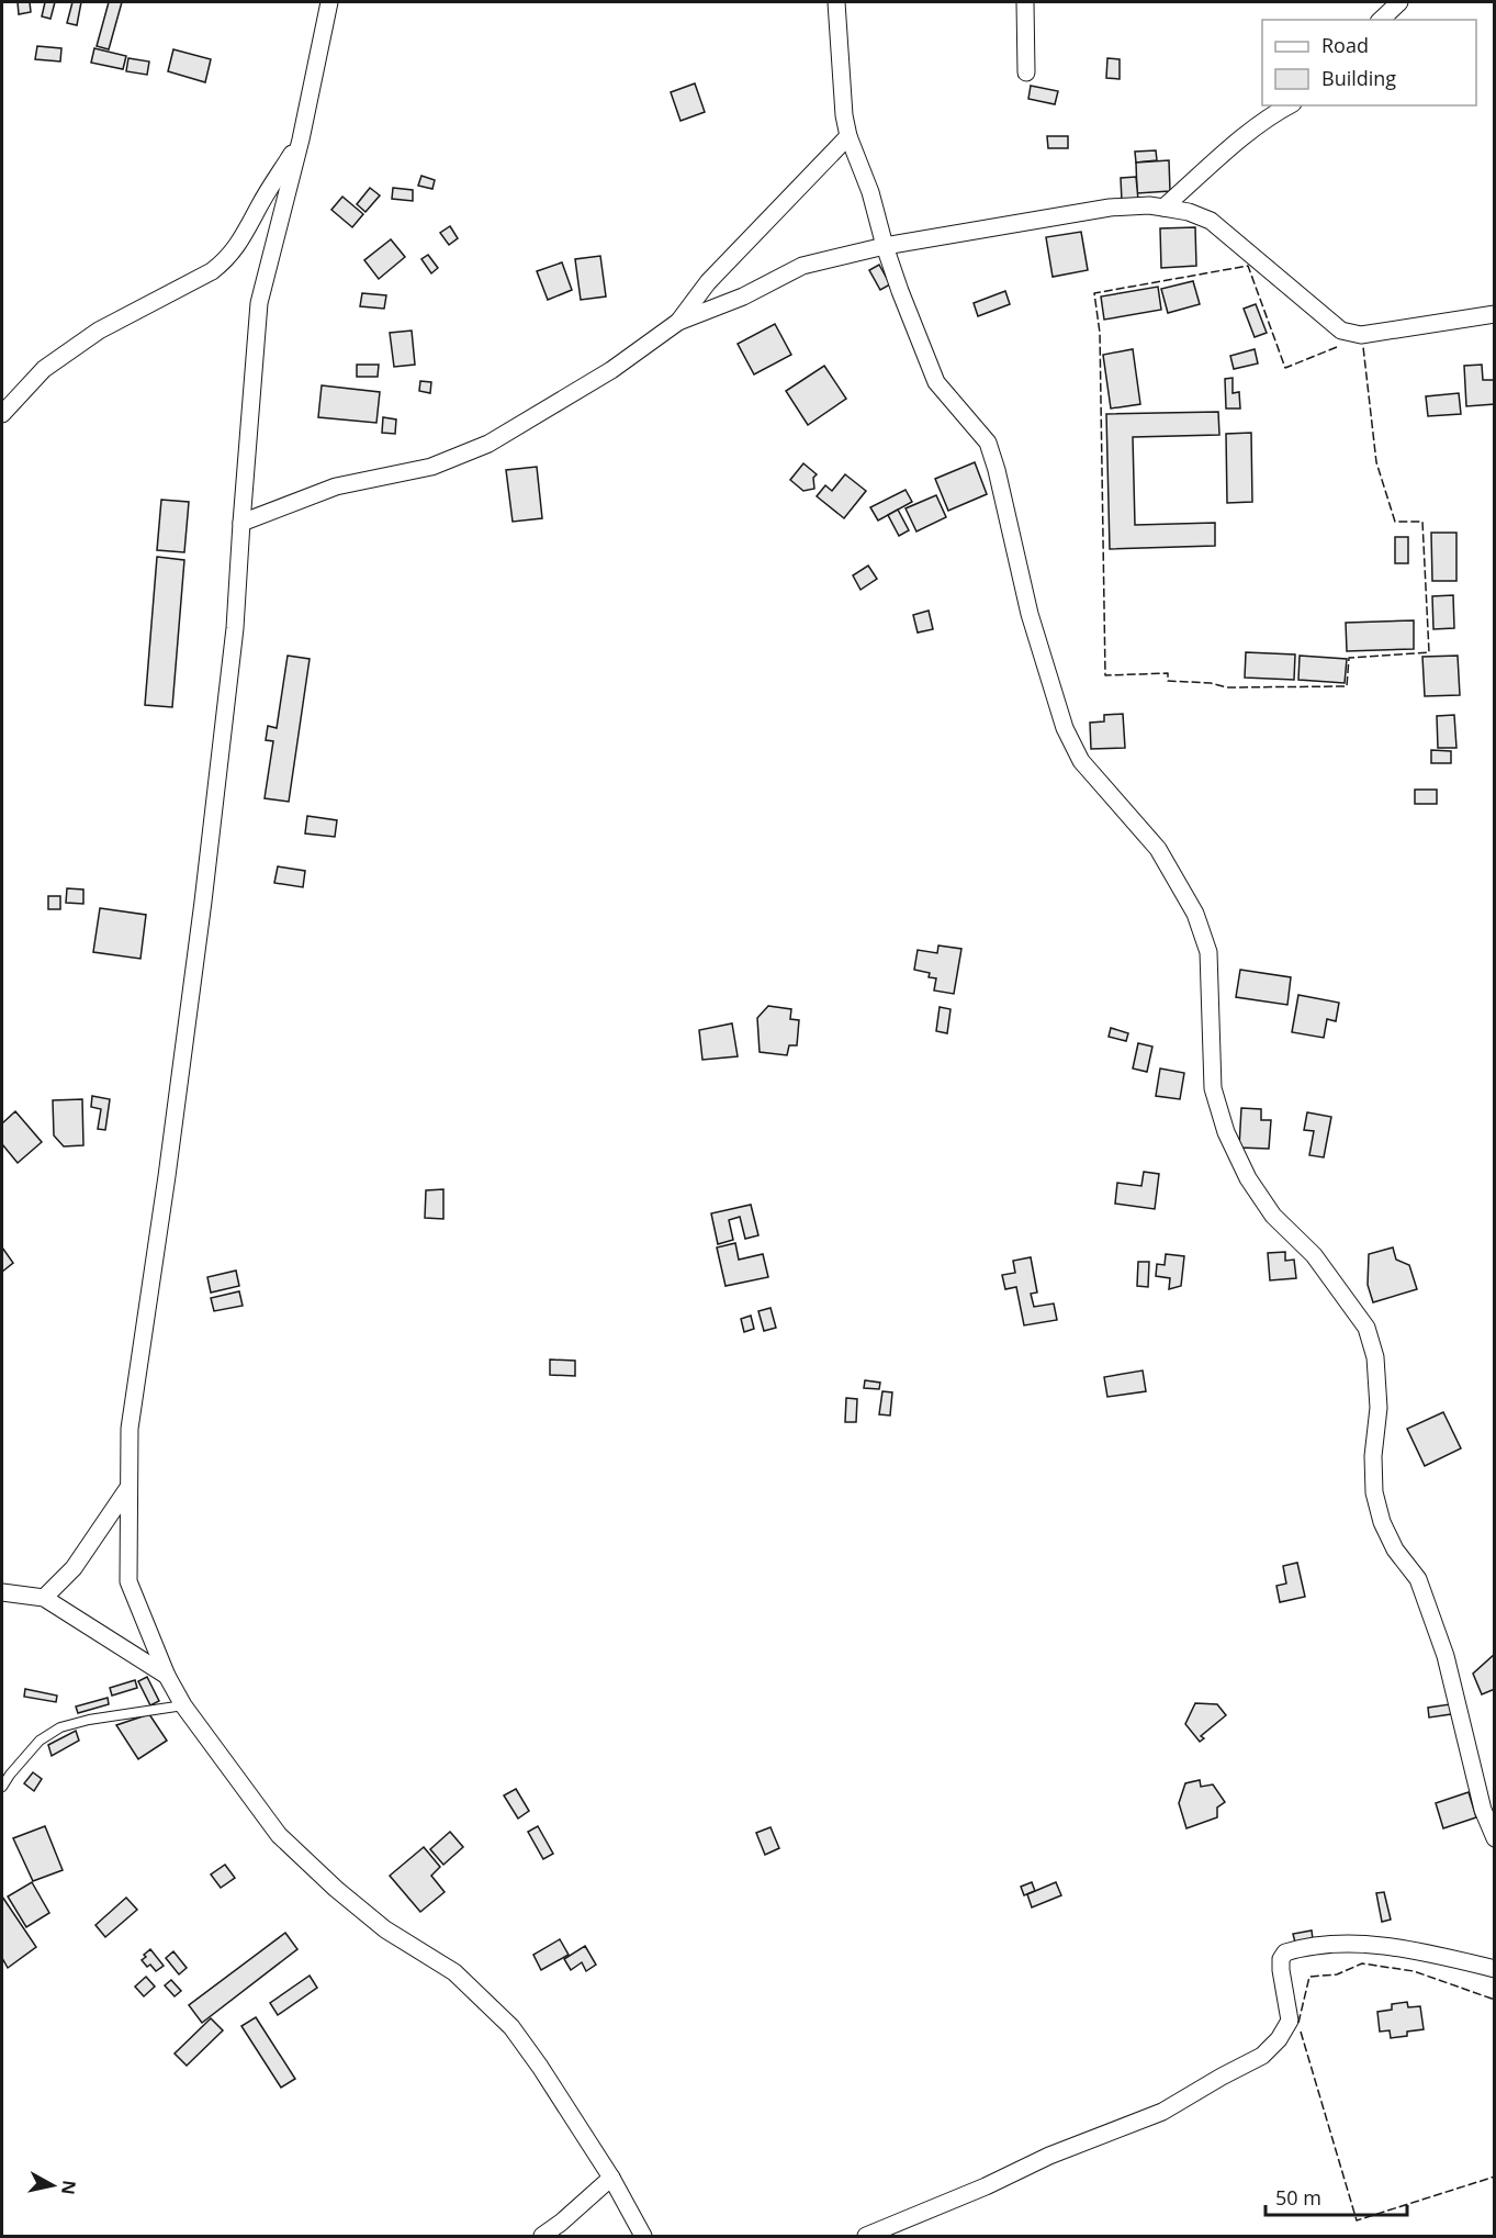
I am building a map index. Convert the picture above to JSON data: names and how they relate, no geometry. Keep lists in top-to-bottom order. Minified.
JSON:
{"legend":["Road","Building"],"scale_bar":"50 m","north":"right"}
